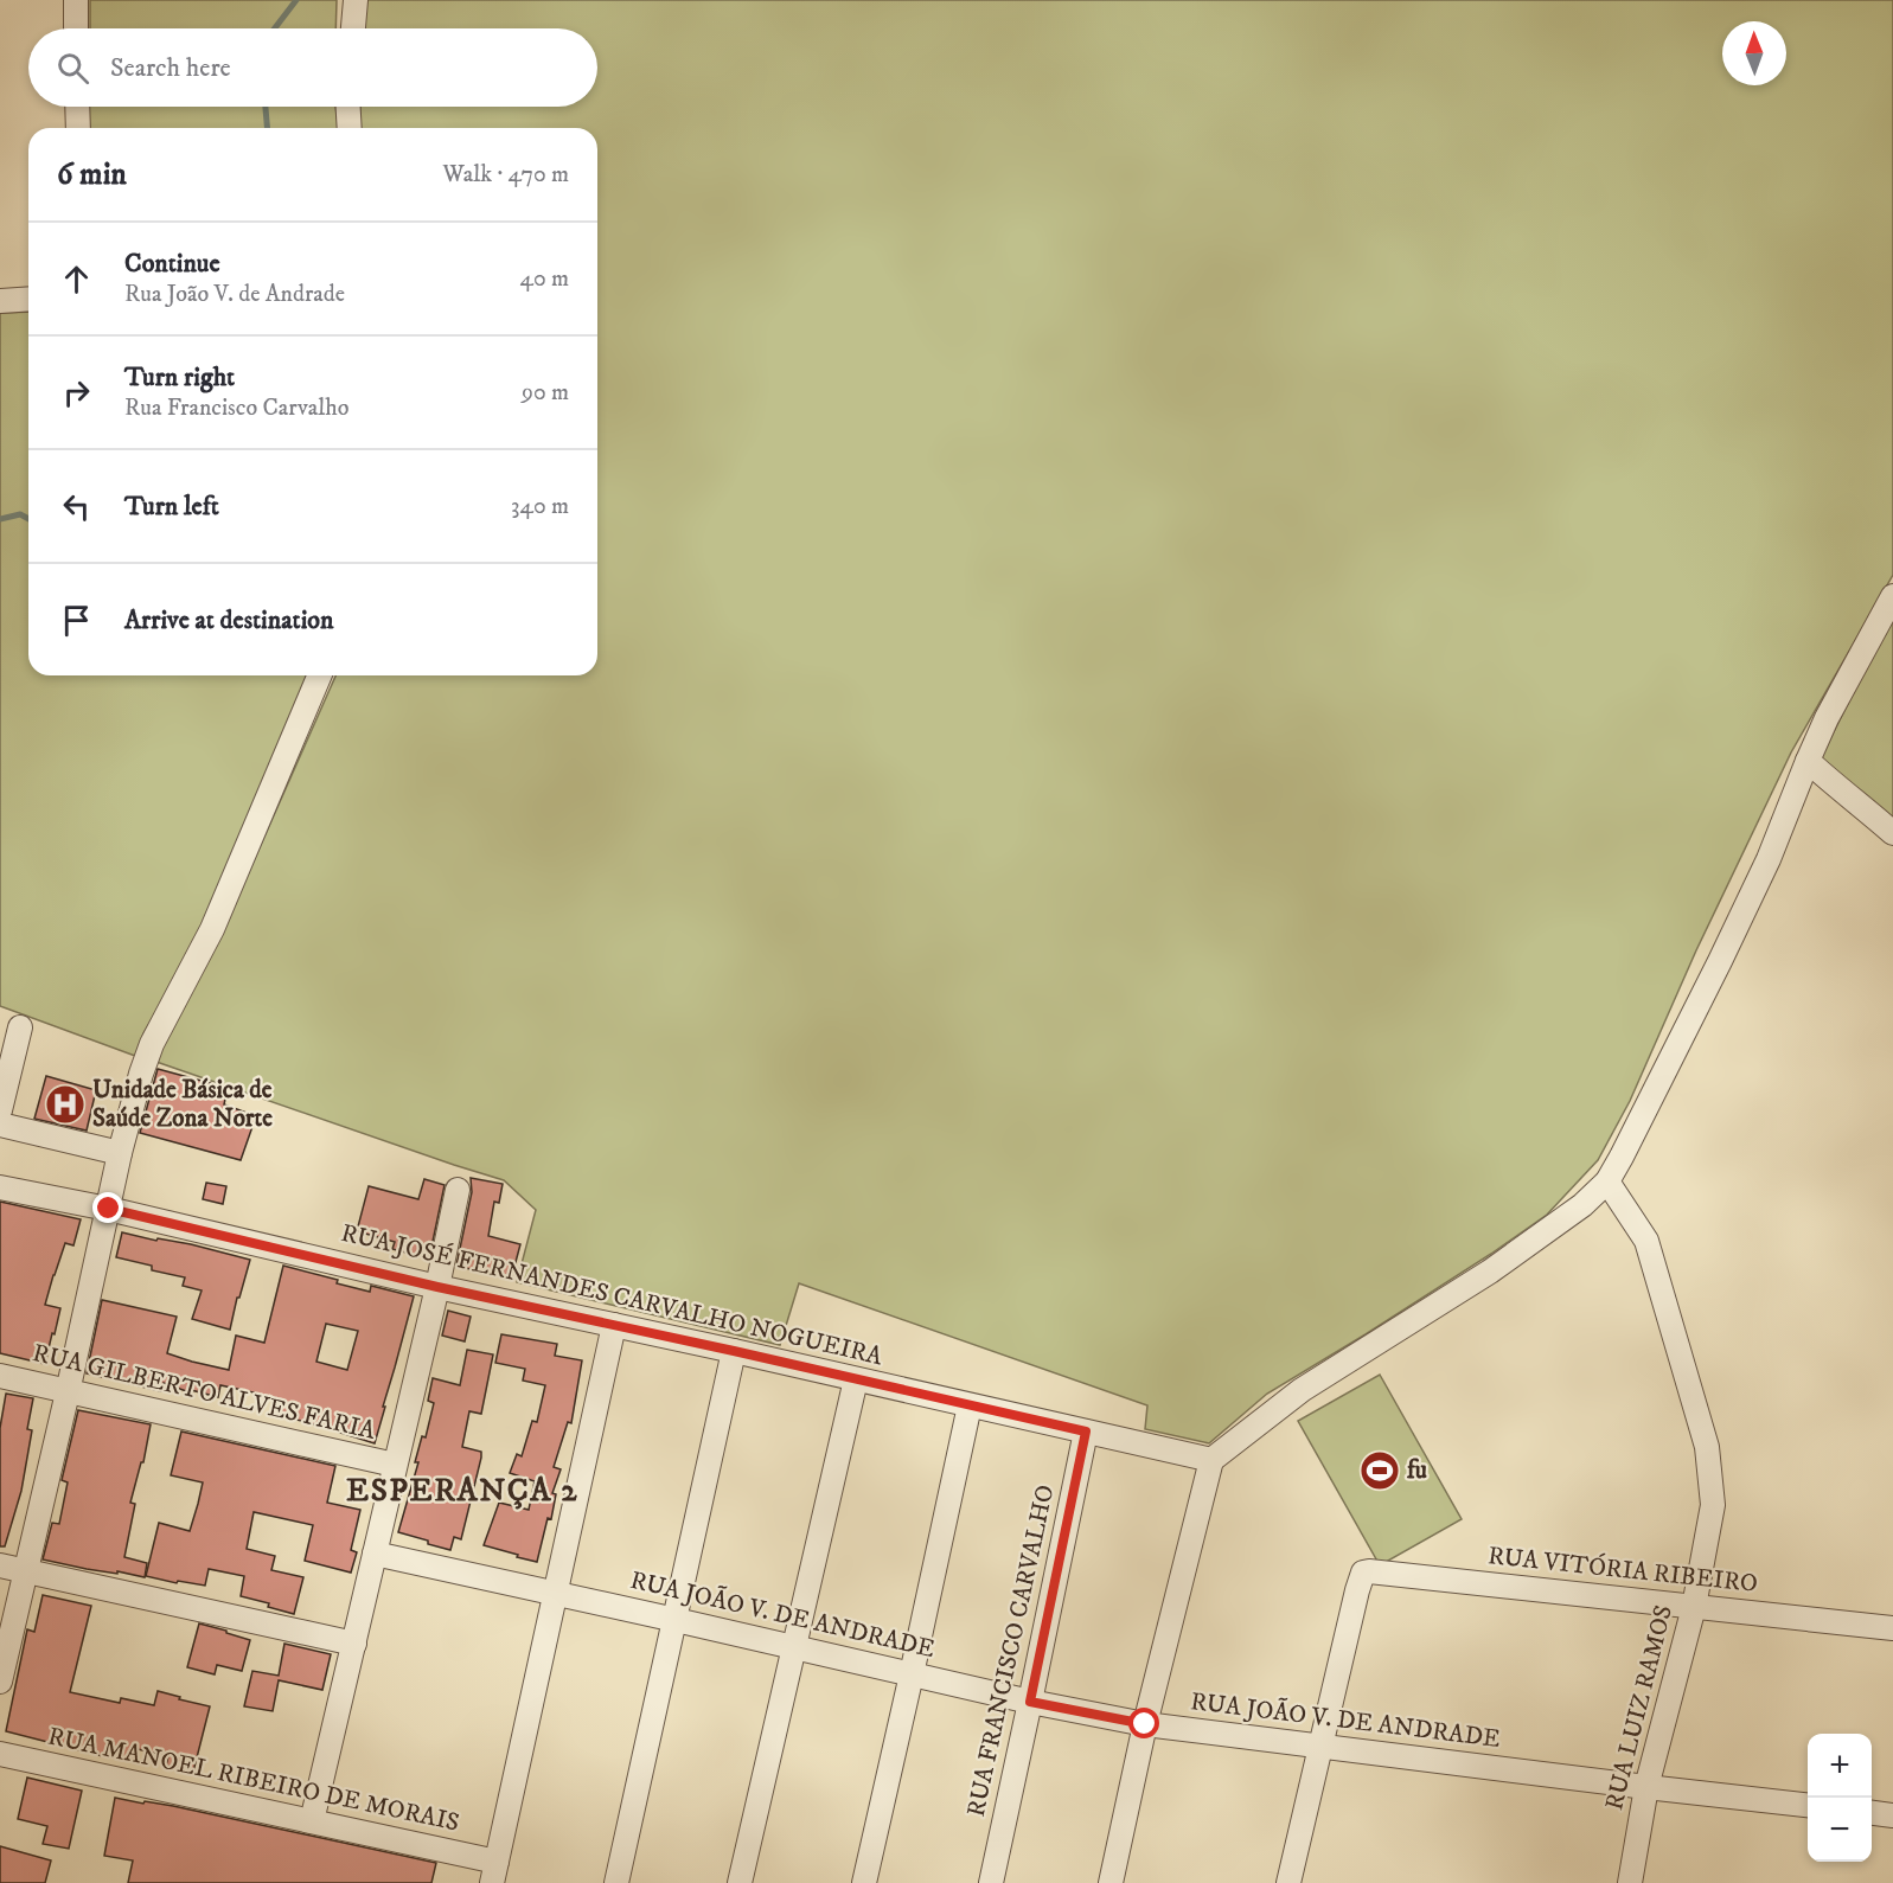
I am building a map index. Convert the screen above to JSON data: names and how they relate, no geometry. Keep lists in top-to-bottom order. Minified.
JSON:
{"streets":{"street":["RUA JOSÉ FERNANDES CARVALHO NOGUEIRA","RUA GILBERTO ALVES FARIA","RUA VITÓRIA RIBEIRO","RUA JOÃO V. DE ANDRADE","RUA FRANCISCO CARVALHO","RUA LUIZ RAMOS","RUA MANOEL RIBEIRO DE MORAIS"]},"crossings":[["RUA JOSÉ FERNANDES CARVALHO NOGUEIRA","RUA FRANCISCO CARVALHO"],["RUA VITÓRIA RIBEIRO","RUA JOÃO V. DE ANDRADE"],["RUA VITÓRIA RIBEIRO","RUA LUIZ RAMOS"],["RUA JOÃO V. DE ANDRADE","RUA FRANCISCO CARVALHO"],["RUA JOÃO V. DE ANDRADE","RUA LUIZ RAMOS"]],"districts":["ESPERANÇA 2"],"places":{"hospital":["Unidade Básica de Saúde Zona Norte"],"sports":["fu"]},"north":"top","page":{"search":"Search here","heading":["6 min","Walk · 470 m"],"list":[["Continue","Rua João V. de Andrade","40 m"],["Turn right","Rua Francisco Carvalho","90 m"],["Turn left","340 m"],"Arrive at destination"],"map_buttons":["+","−"]}}
